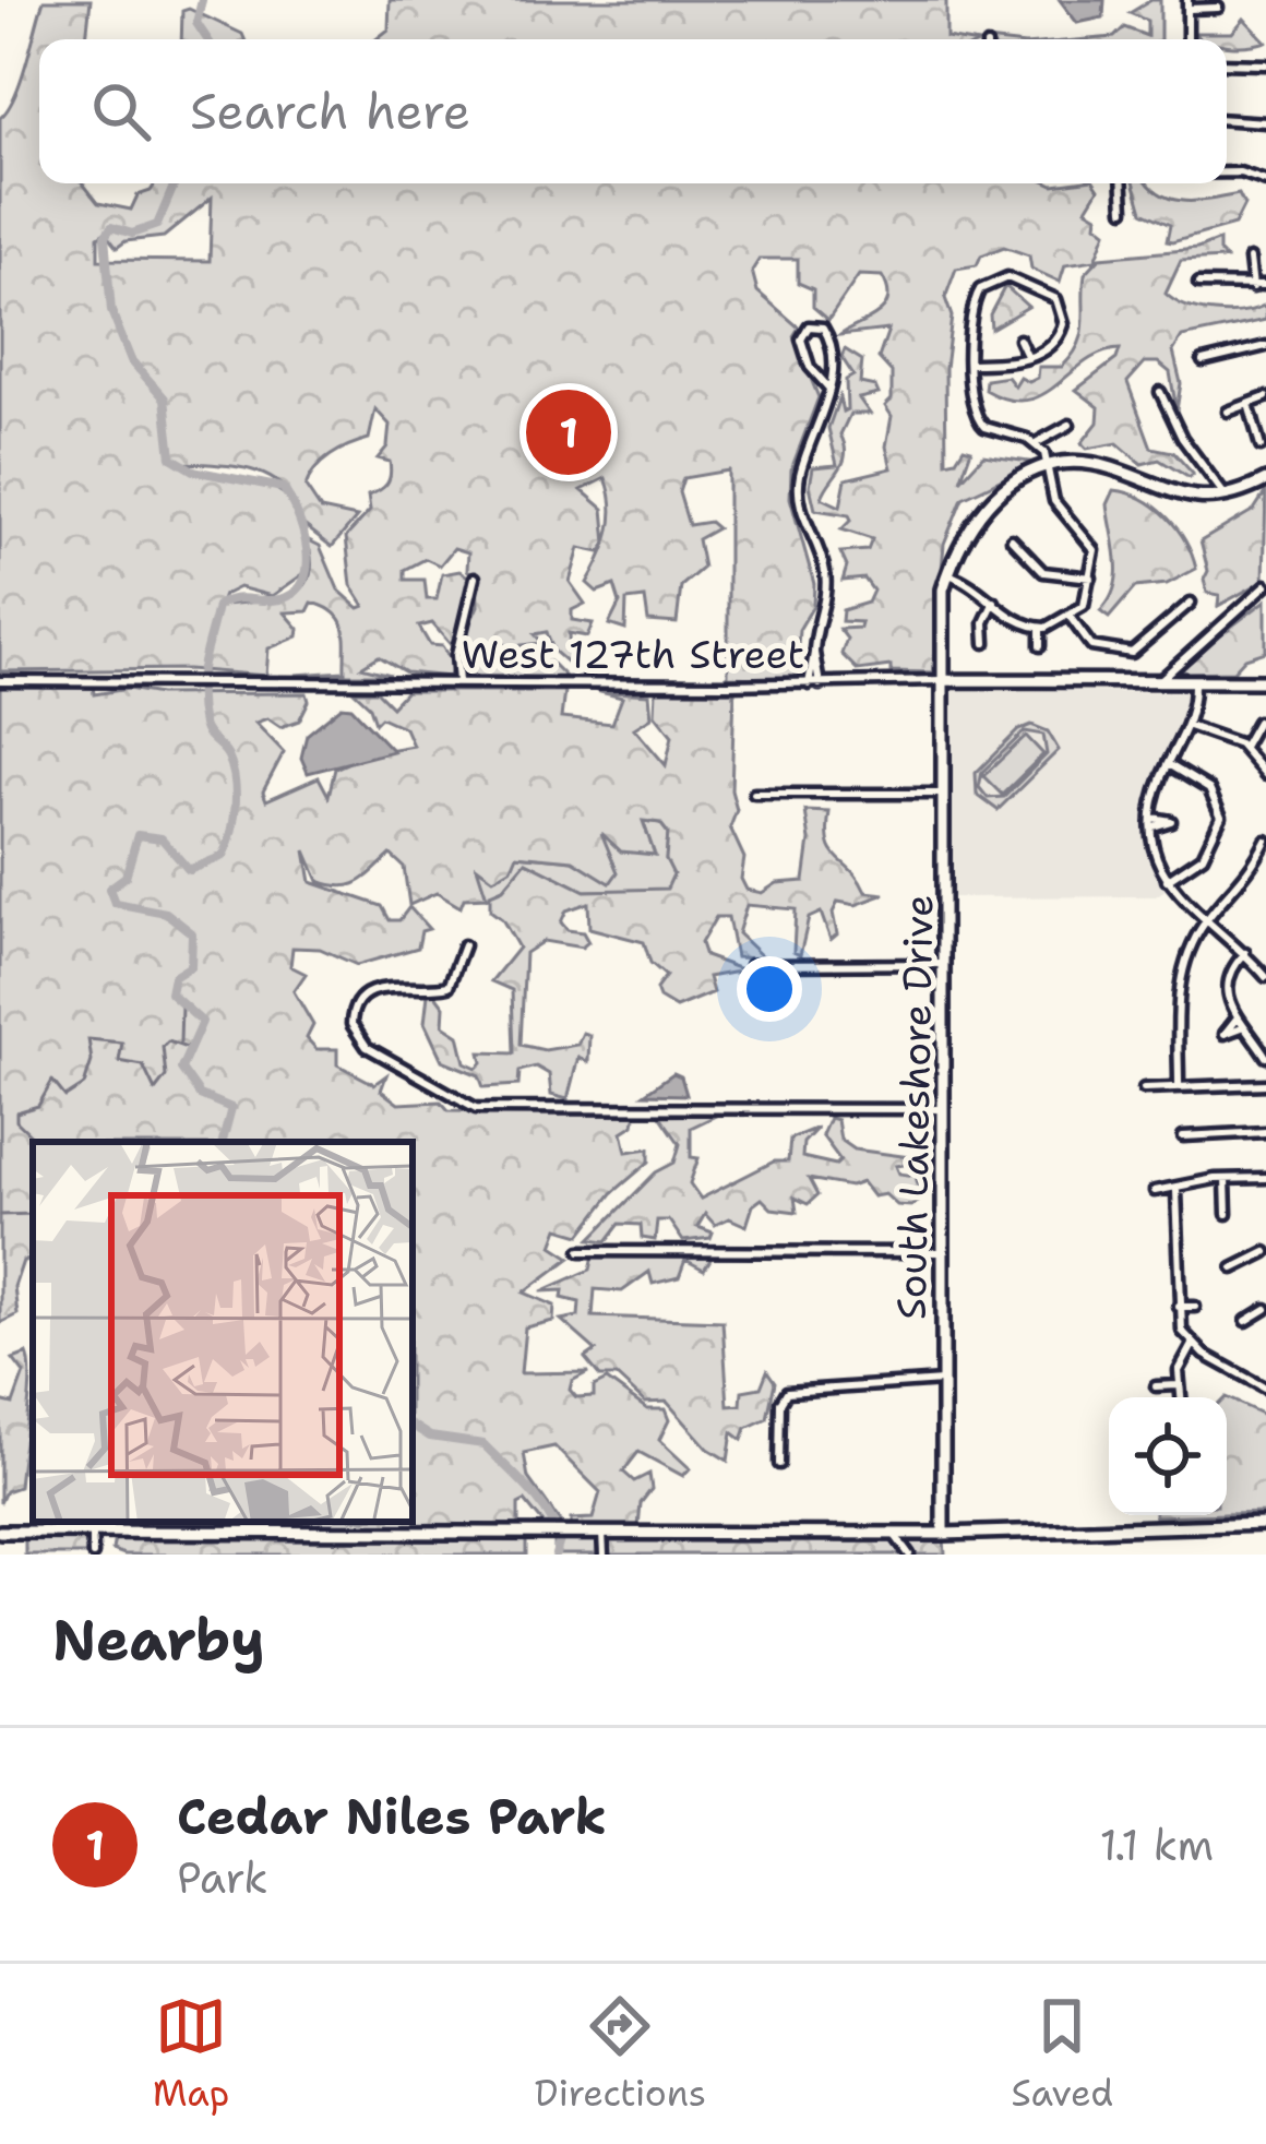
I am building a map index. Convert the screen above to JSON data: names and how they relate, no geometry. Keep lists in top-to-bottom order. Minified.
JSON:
{"streets":{"street":["West 127th Street","South Lakeshore Drive"]},"crossings":[["West 127th Street","South Lakeshore Drive"]],"page":{"search":"Search here","pins":"1","heading":"Nearby","list":[{"mark":"1","name":"Cedar Niles Park","note":"Park","value":"1.1 km"}],"nav":["Map","Directions","Saved"]}}
